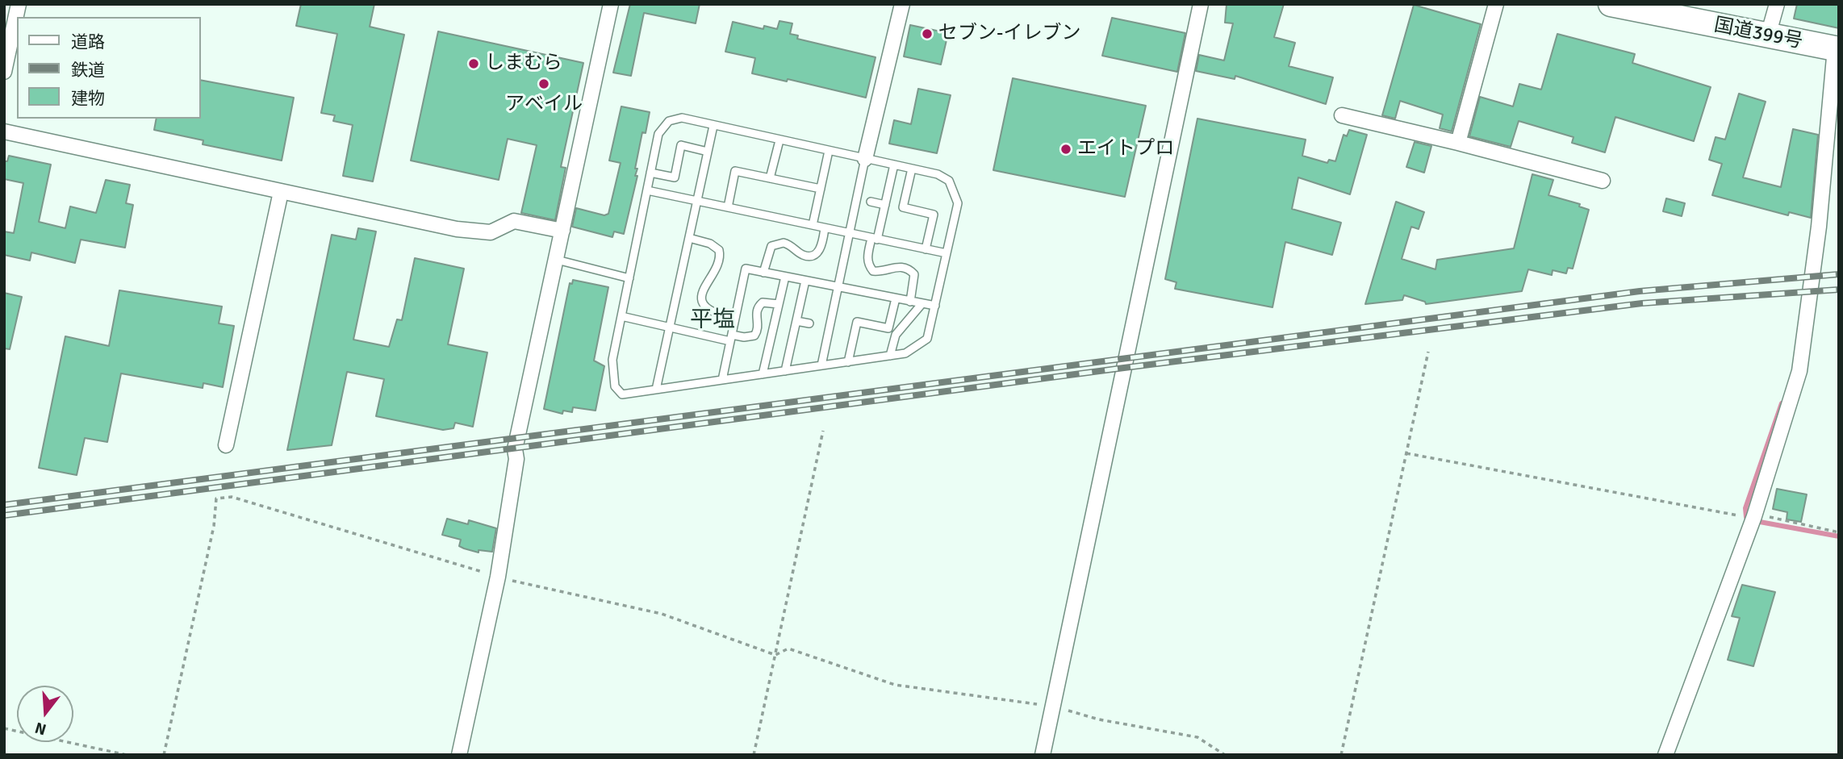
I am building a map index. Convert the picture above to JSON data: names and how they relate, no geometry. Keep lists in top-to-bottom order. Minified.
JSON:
{"streets":{"highway":["国道399号"]},"districts":["平塩"],"places":["セブン-イレブン","しまむら","アベイル","エイトプロ"],"legend":["道路","鉄道","建物"],"north":"bottom"}
